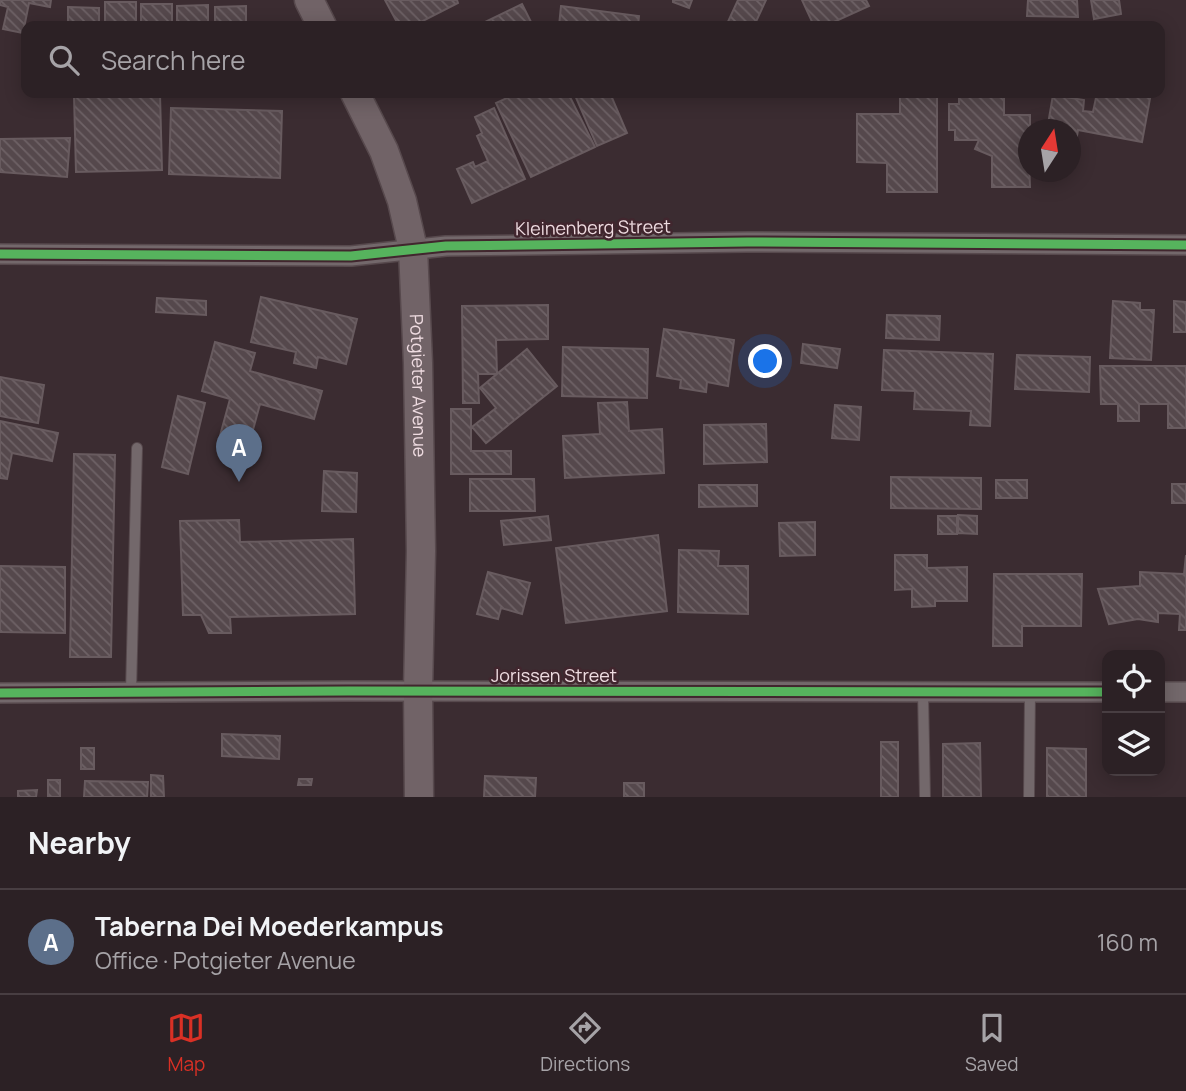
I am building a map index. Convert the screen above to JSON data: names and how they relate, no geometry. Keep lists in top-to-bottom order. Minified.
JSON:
{"streets":{"street":["Kleinenberg Street","Potgieter Avenue","Jorissen Street"]},"crossings":[["Kleinenberg Street","Potgieter Avenue"],["Potgieter Avenue","Jorissen Street"]],"north":"top","page":{"search":"Search here","pins":"A","heading":"Nearby","list":[{"mark":"A","name":"Taberna Dei Moederkampus","note":"Office · Potgieter Avenue","value":"160 m"}],"nav":["Map","Directions","Saved"]}}
